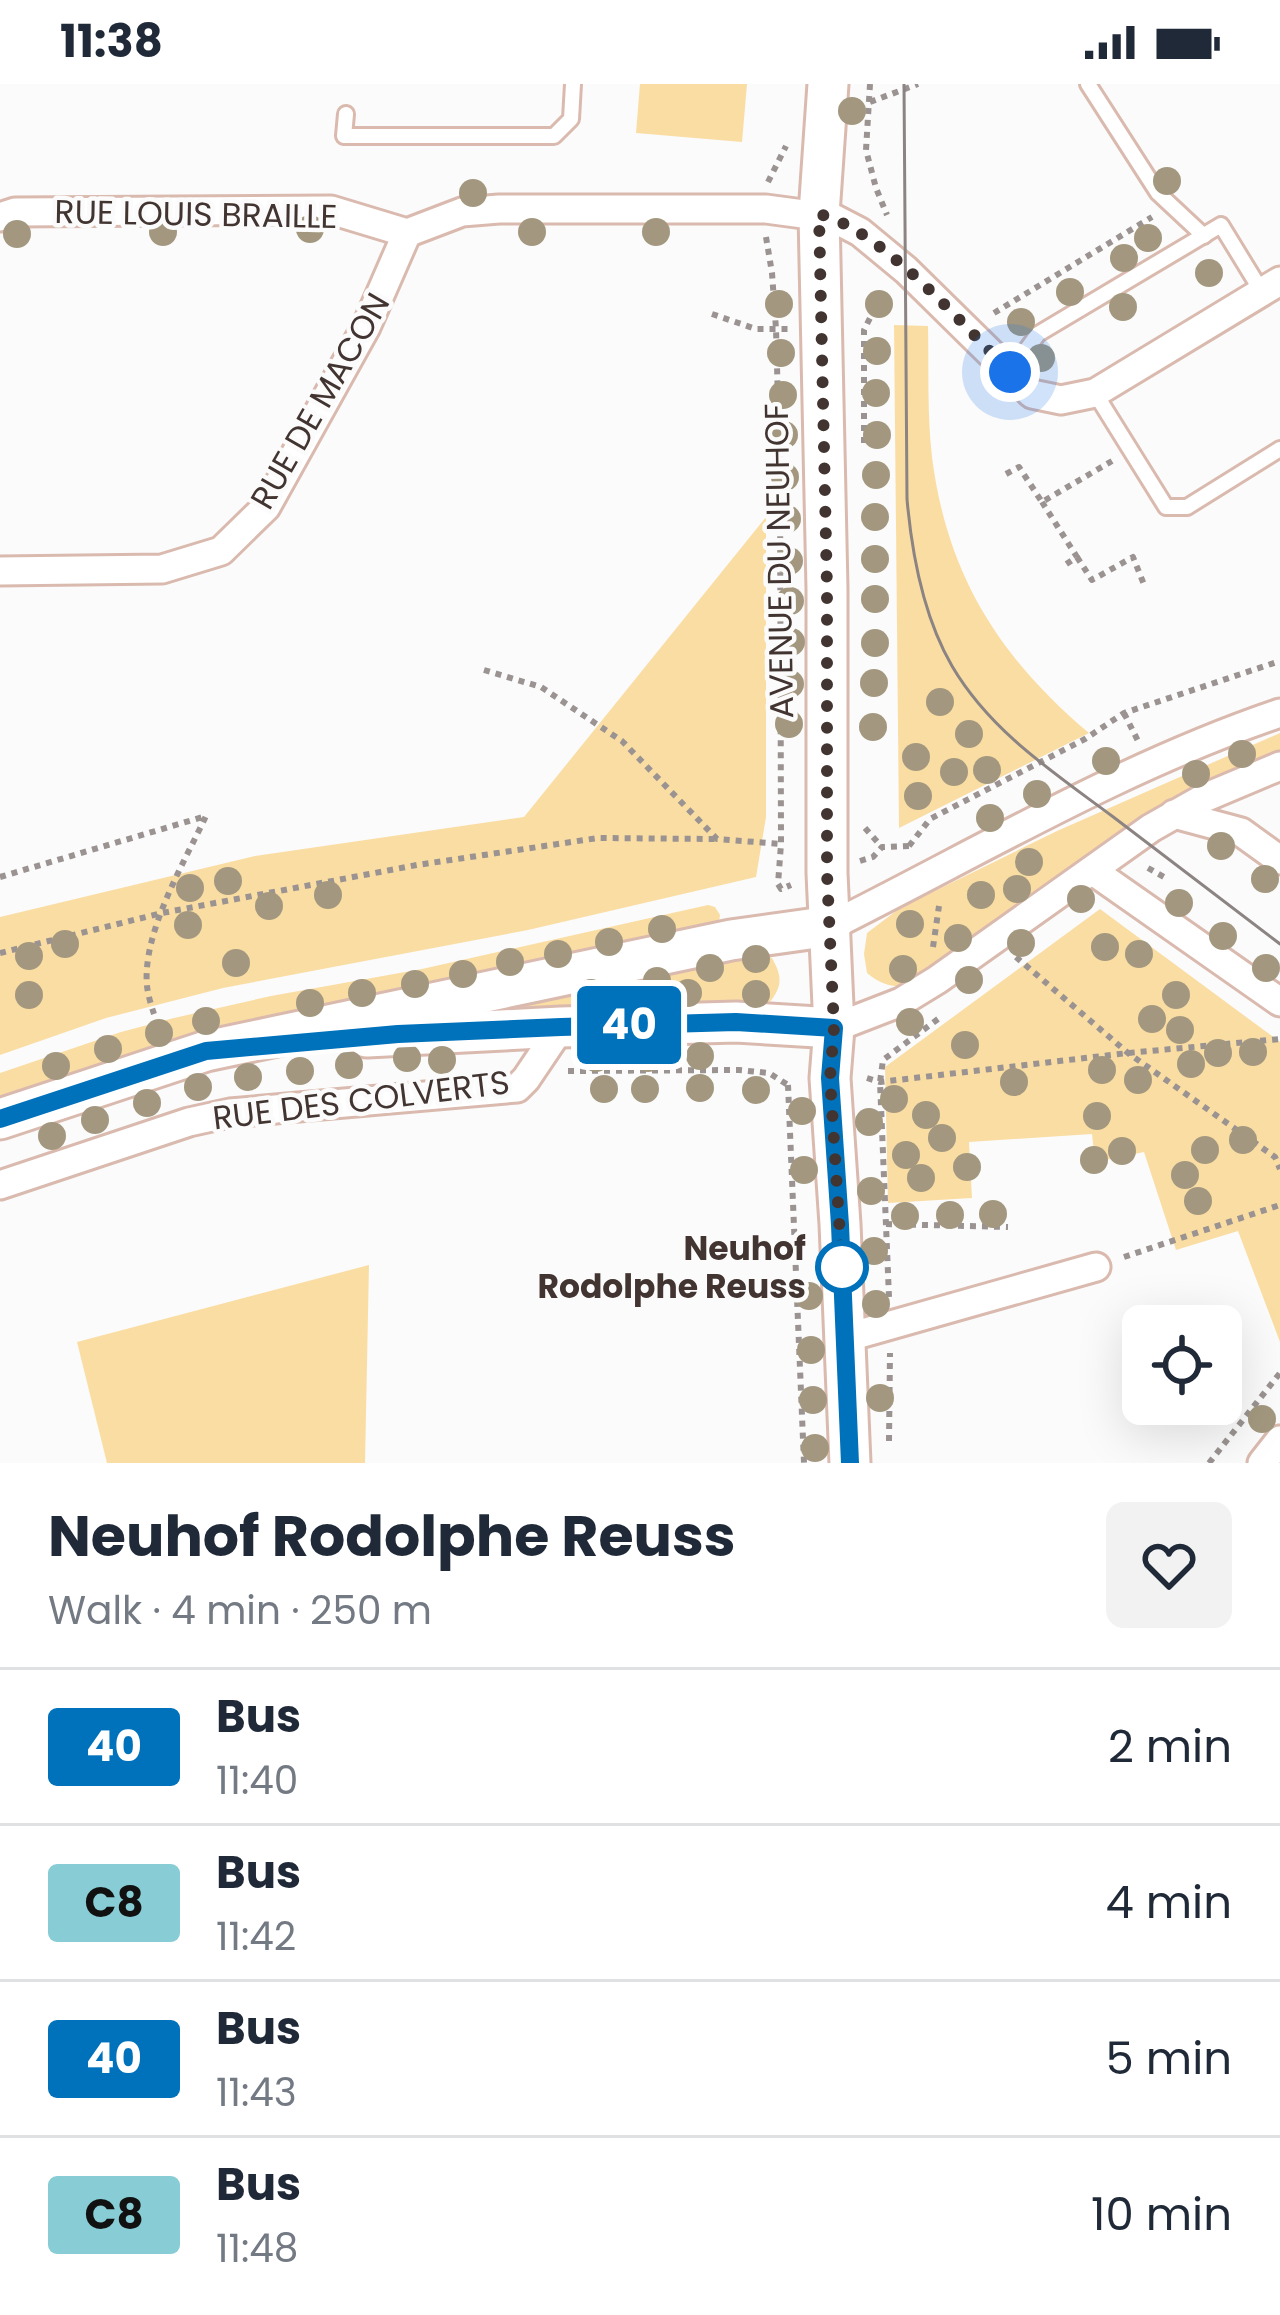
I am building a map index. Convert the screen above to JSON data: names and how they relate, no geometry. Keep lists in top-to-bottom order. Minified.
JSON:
{"streets":{"street":["RUE LOUIS BRAILLE","RUE DE MACON","AVENUE DU NEUHOF","RUE DES COLVERTS"]},"crossings":[["RUE LOUIS BRAILLE","RUE DE MACON"]],"places":["Neuhof Rodolphe Reuss"],"lines":["bus line 40"],"page":{"status":"11:38","on_map":"40","heading":["Neuhof Rodolphe Reuss","Walk · 4 min · 250 m"],"list":[{"mark":"40","name":"Bus","note":"11:40","value":"2 min"},{"mark":"C8","name":"Bus","note":"11:42","value":"4 min"},{"mark":"40","name":"Bus","note":"11:43","value":"5 min"},{"mark":"C8","name":"Bus","note":"11:48","value":"10 min"}]}}
